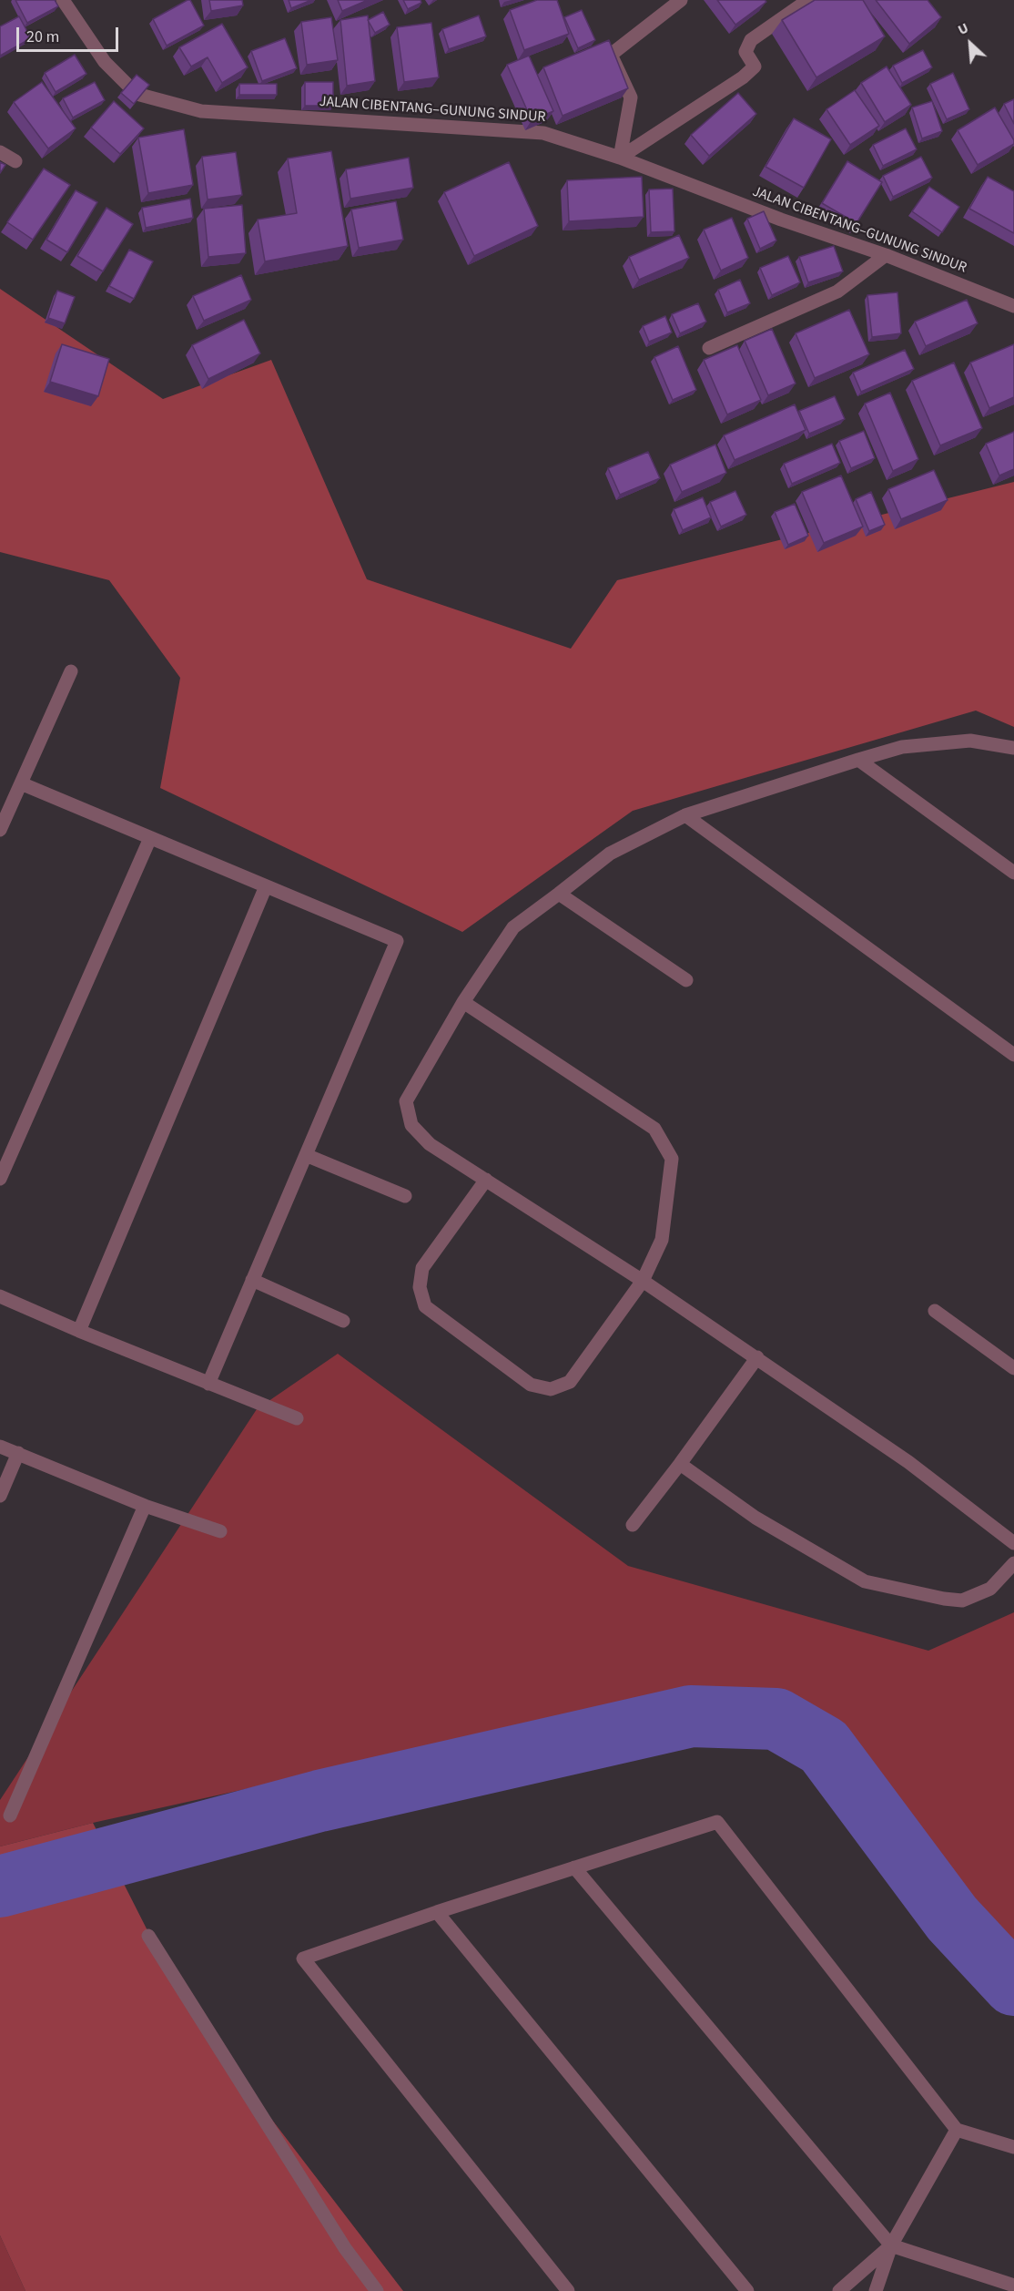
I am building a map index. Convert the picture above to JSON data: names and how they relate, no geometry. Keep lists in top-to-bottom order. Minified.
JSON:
{"streets":{"street":["JALAN CIBENTANG–GUNUNG SINDUR"]},"scale_bar":"20 m","north":"top left"}
